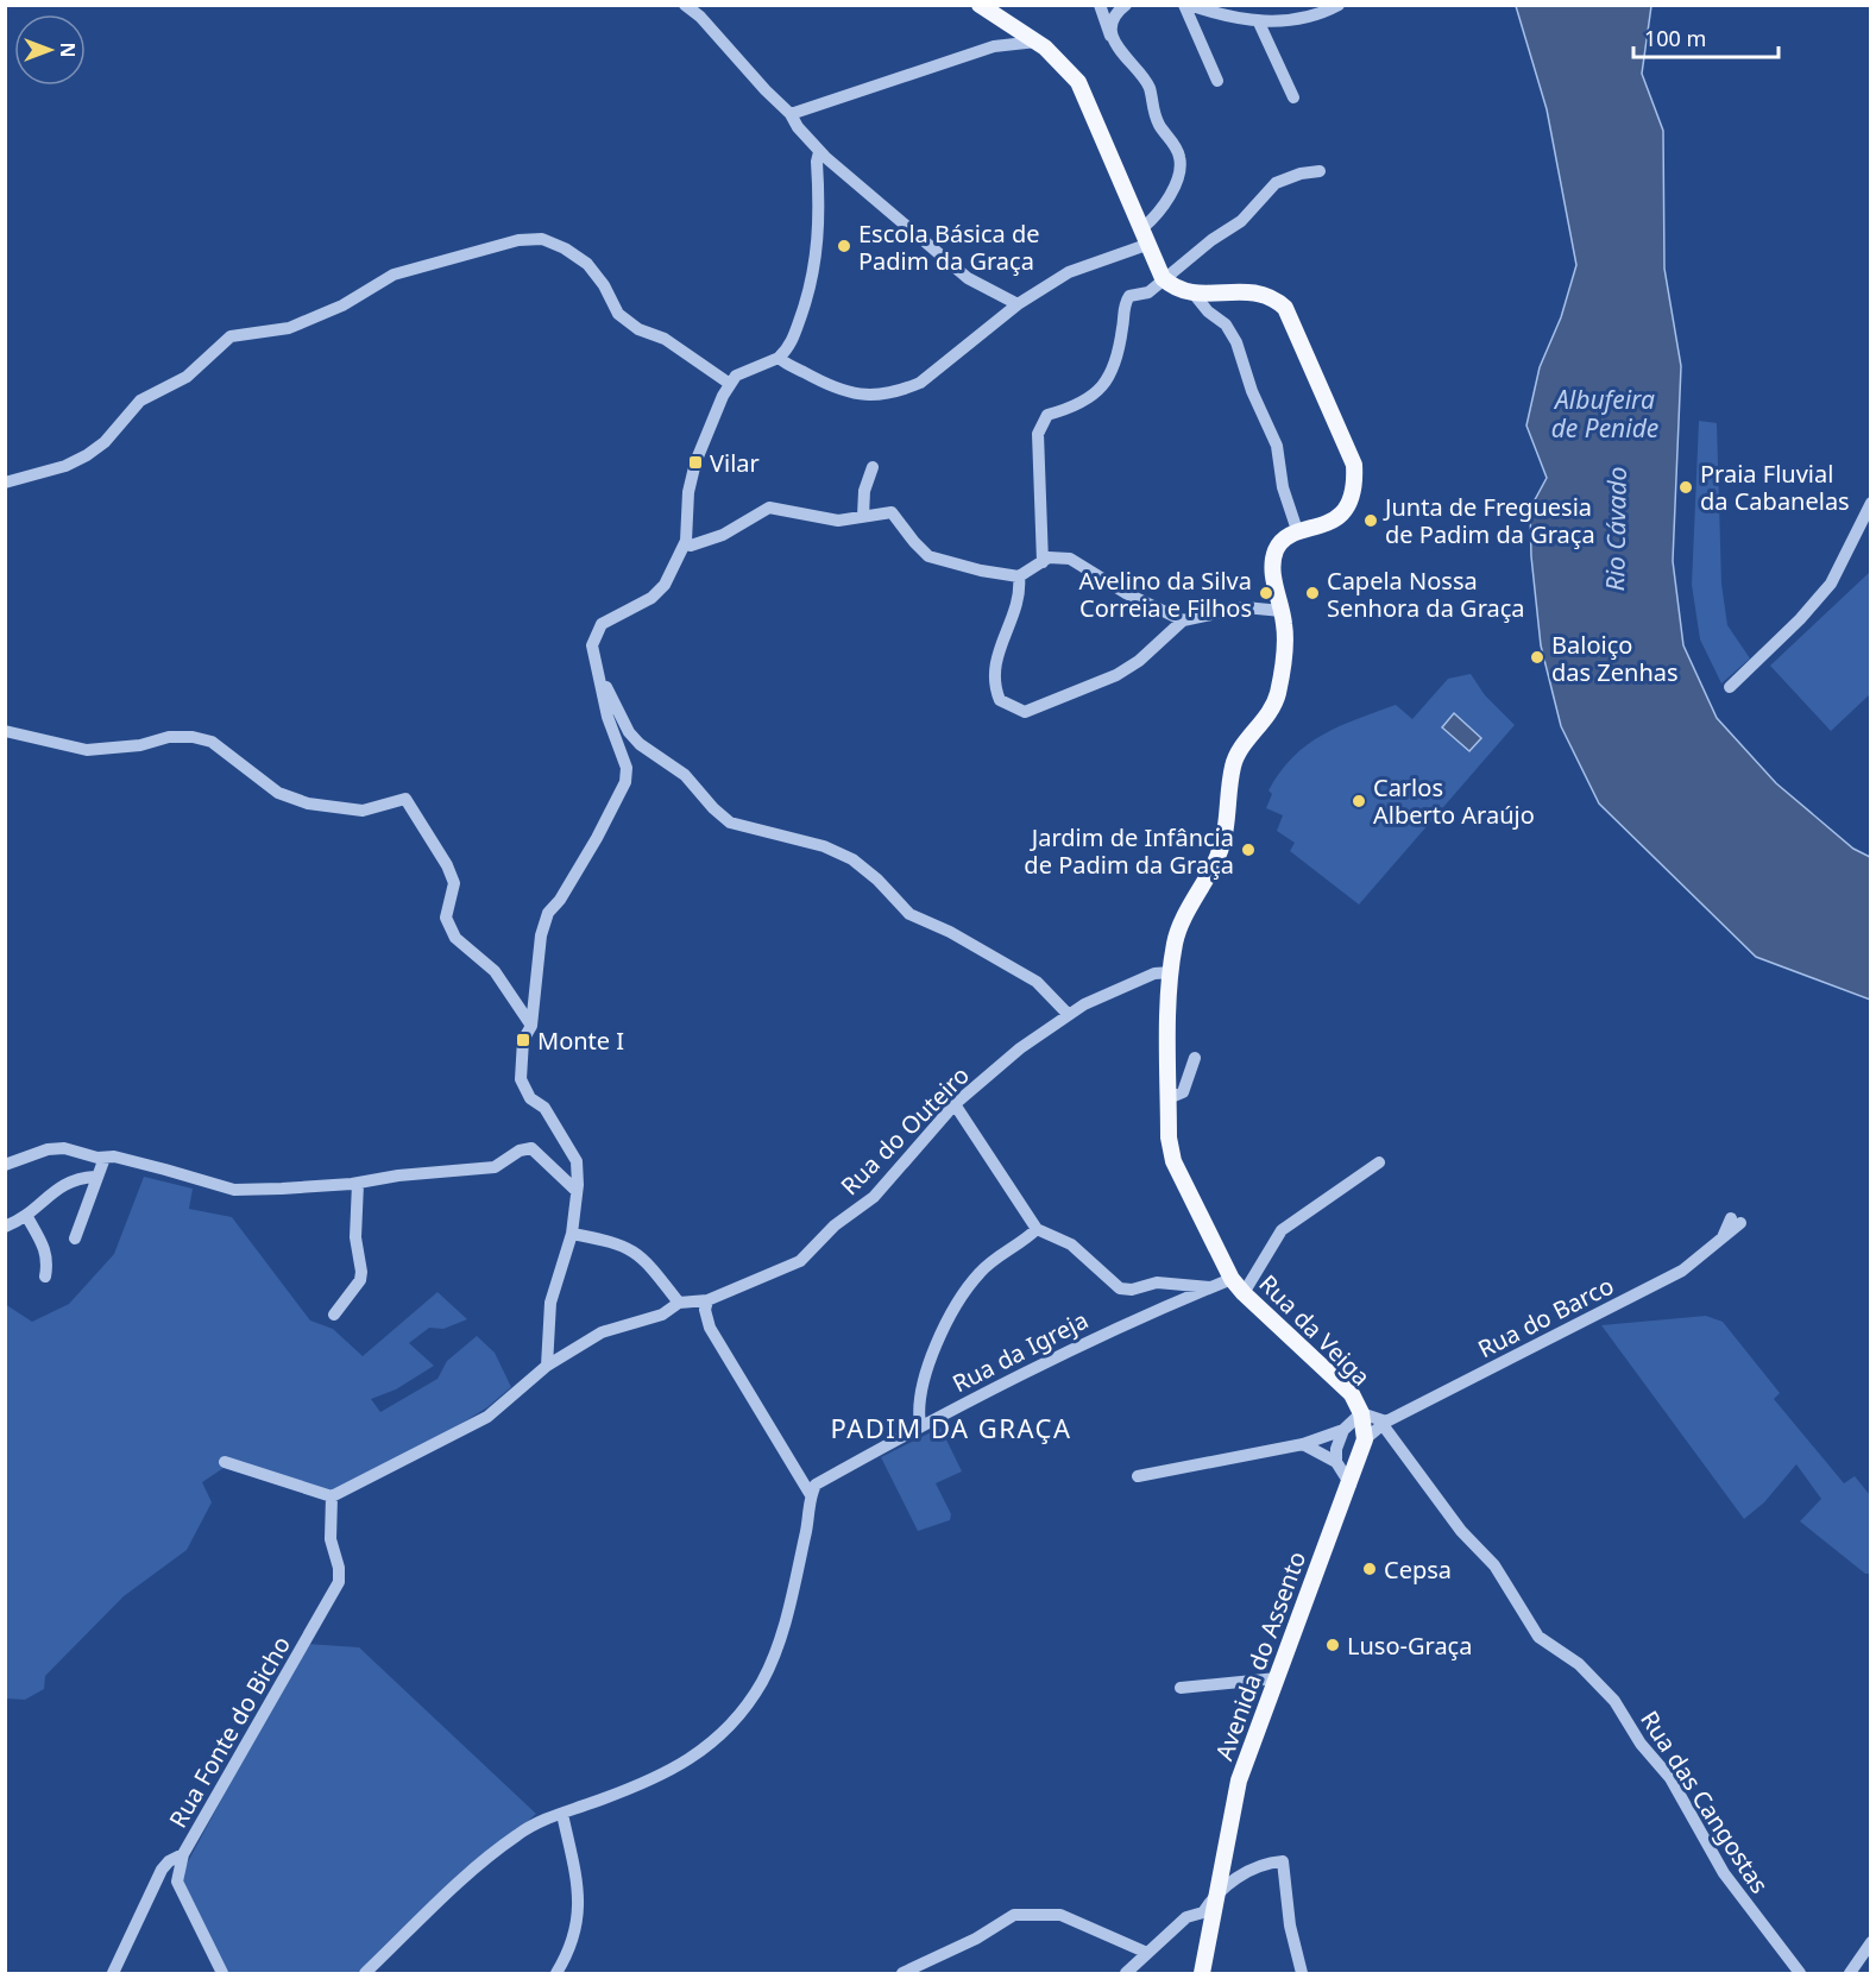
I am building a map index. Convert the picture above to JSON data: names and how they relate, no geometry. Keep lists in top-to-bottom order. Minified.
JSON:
{"streets":{"main road":["Rua da Veiga","Avenida do Assento"],"street":["Rua do Outeiro","Rua do Barco","Rua da Igreja","Rua Fonte do Bicho","Rua das Cangostas"]},"crossings":[["Rua do Outeiro","Rua da Veiga"],["Rua do Barco","Rua da Veiga"],["Rua do Barco","Avenida do Assento"],["Rua do Barco","Rua das Cangostas"],["Rua da Veiga","Rua da Igreja"],["Rua da Veiga","Avenida do Assento"]],"districts":["PADIM DA GRAÇA"],"water":["Albufeira de Penide","Rio Cávado"],"places":{"other":["Escola Básica de Padim da Graça","Praia Fluvial da Cabanelas","Junta de Freguesia de Padim da Graça","Avelino da Silva Correia e Filhos","Capela Nossa Senhora da Graça","Baloiço das Zenhas","Carlos Alberto Araújo","Jardim de Infância de Padim da Graça","Cepsa","Luso-Graça"],"transit":["Vilar","Monte I"]},"scale_bar":"100 m","north":"right"}
